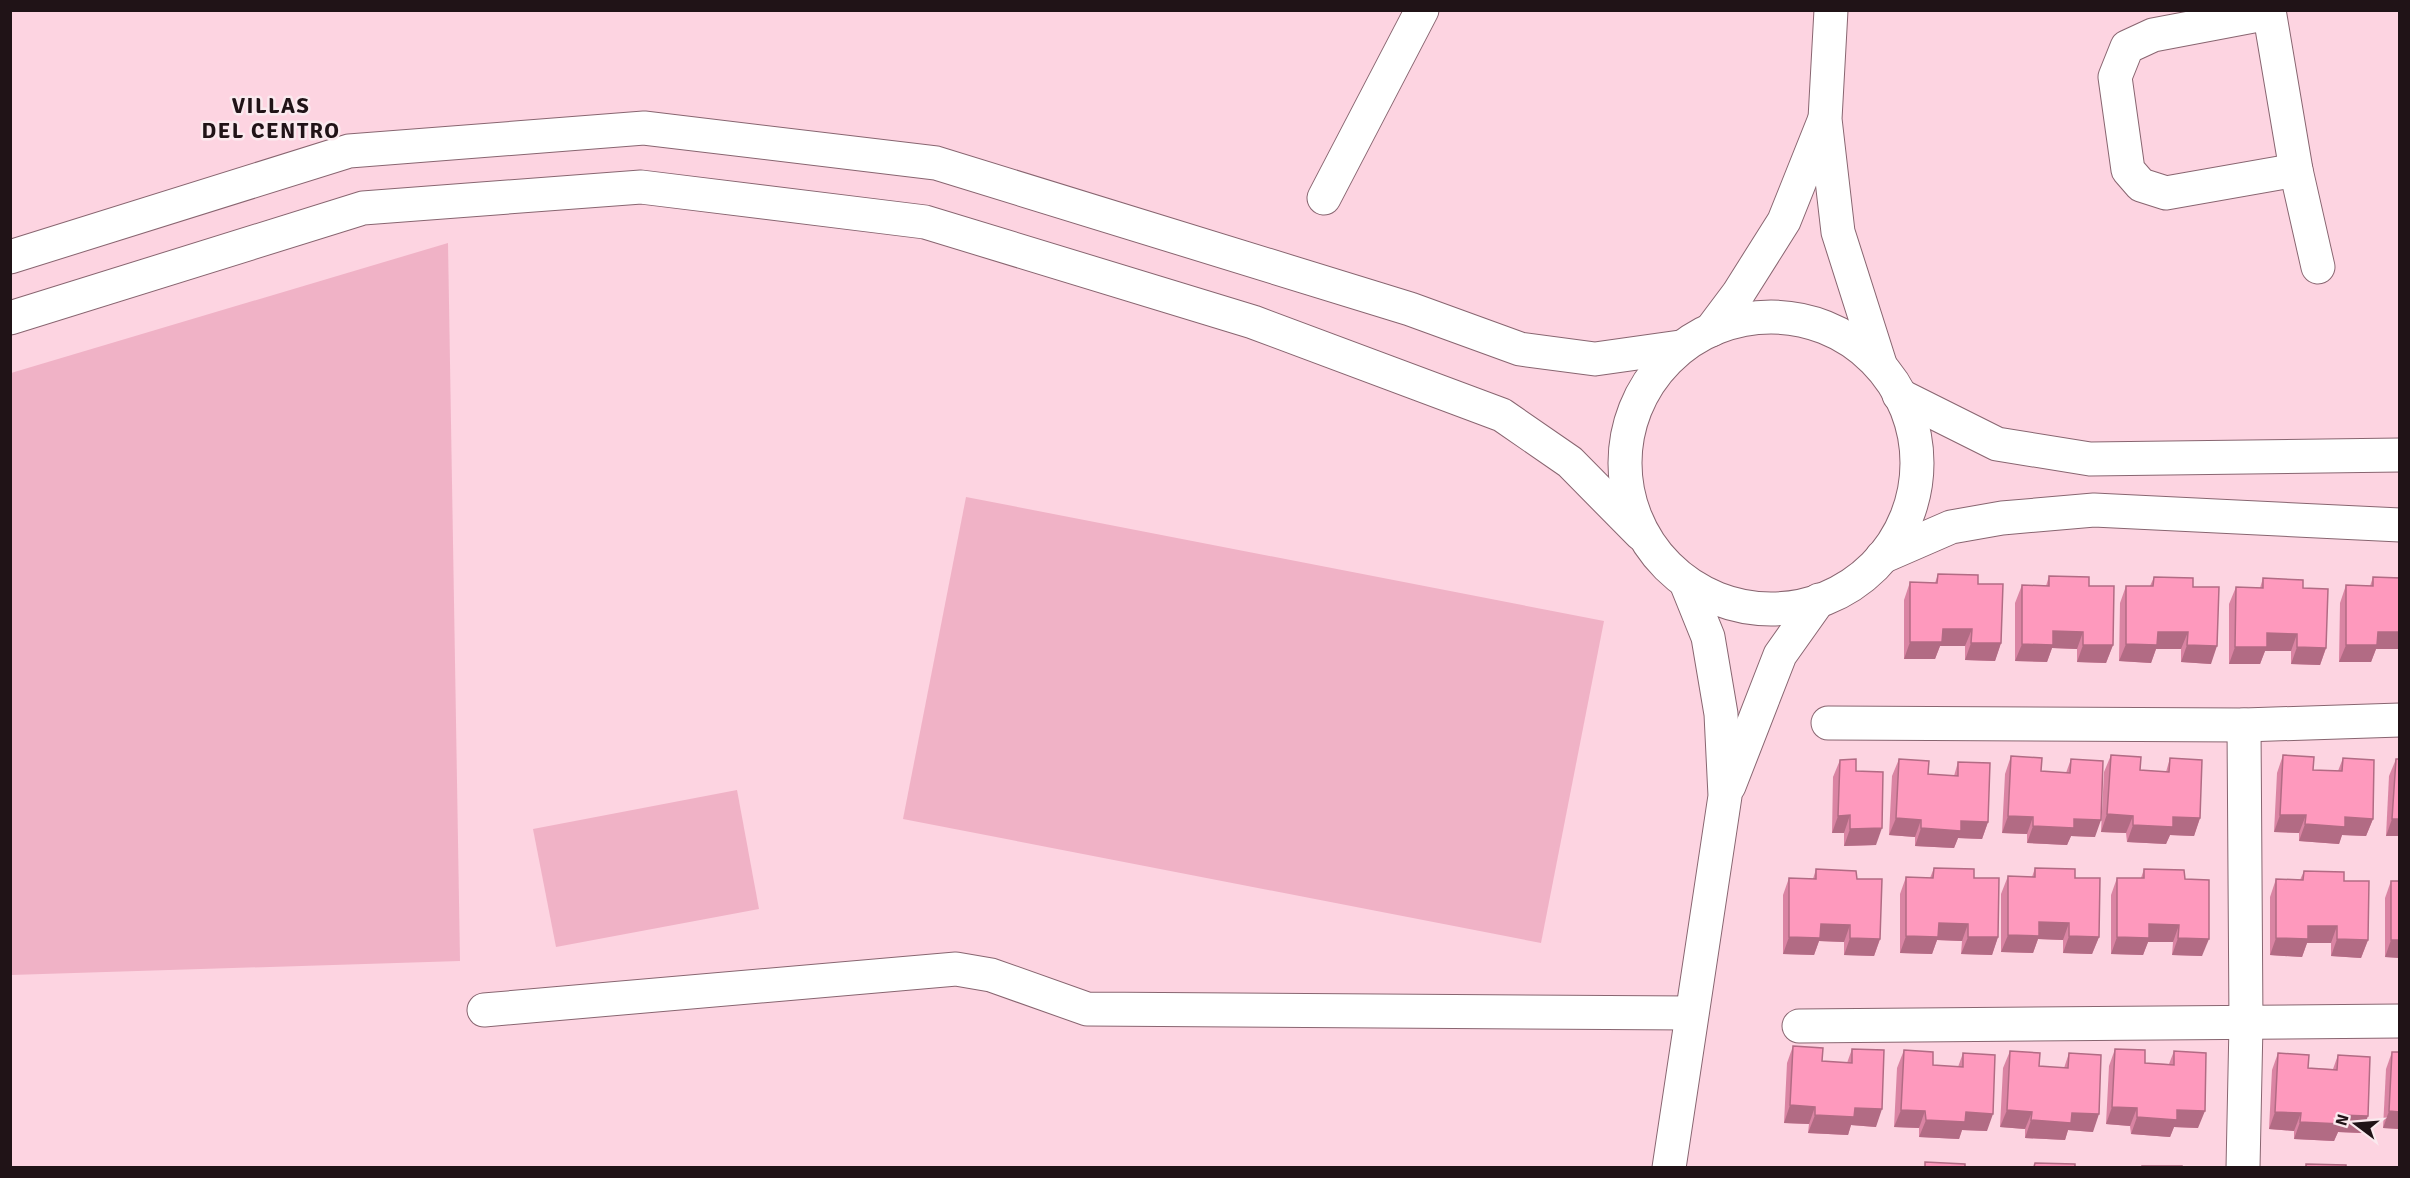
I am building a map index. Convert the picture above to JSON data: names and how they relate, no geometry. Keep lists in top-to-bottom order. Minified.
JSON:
{"districts":["VILLAS DEL CENTRO"],"north":"left"}
